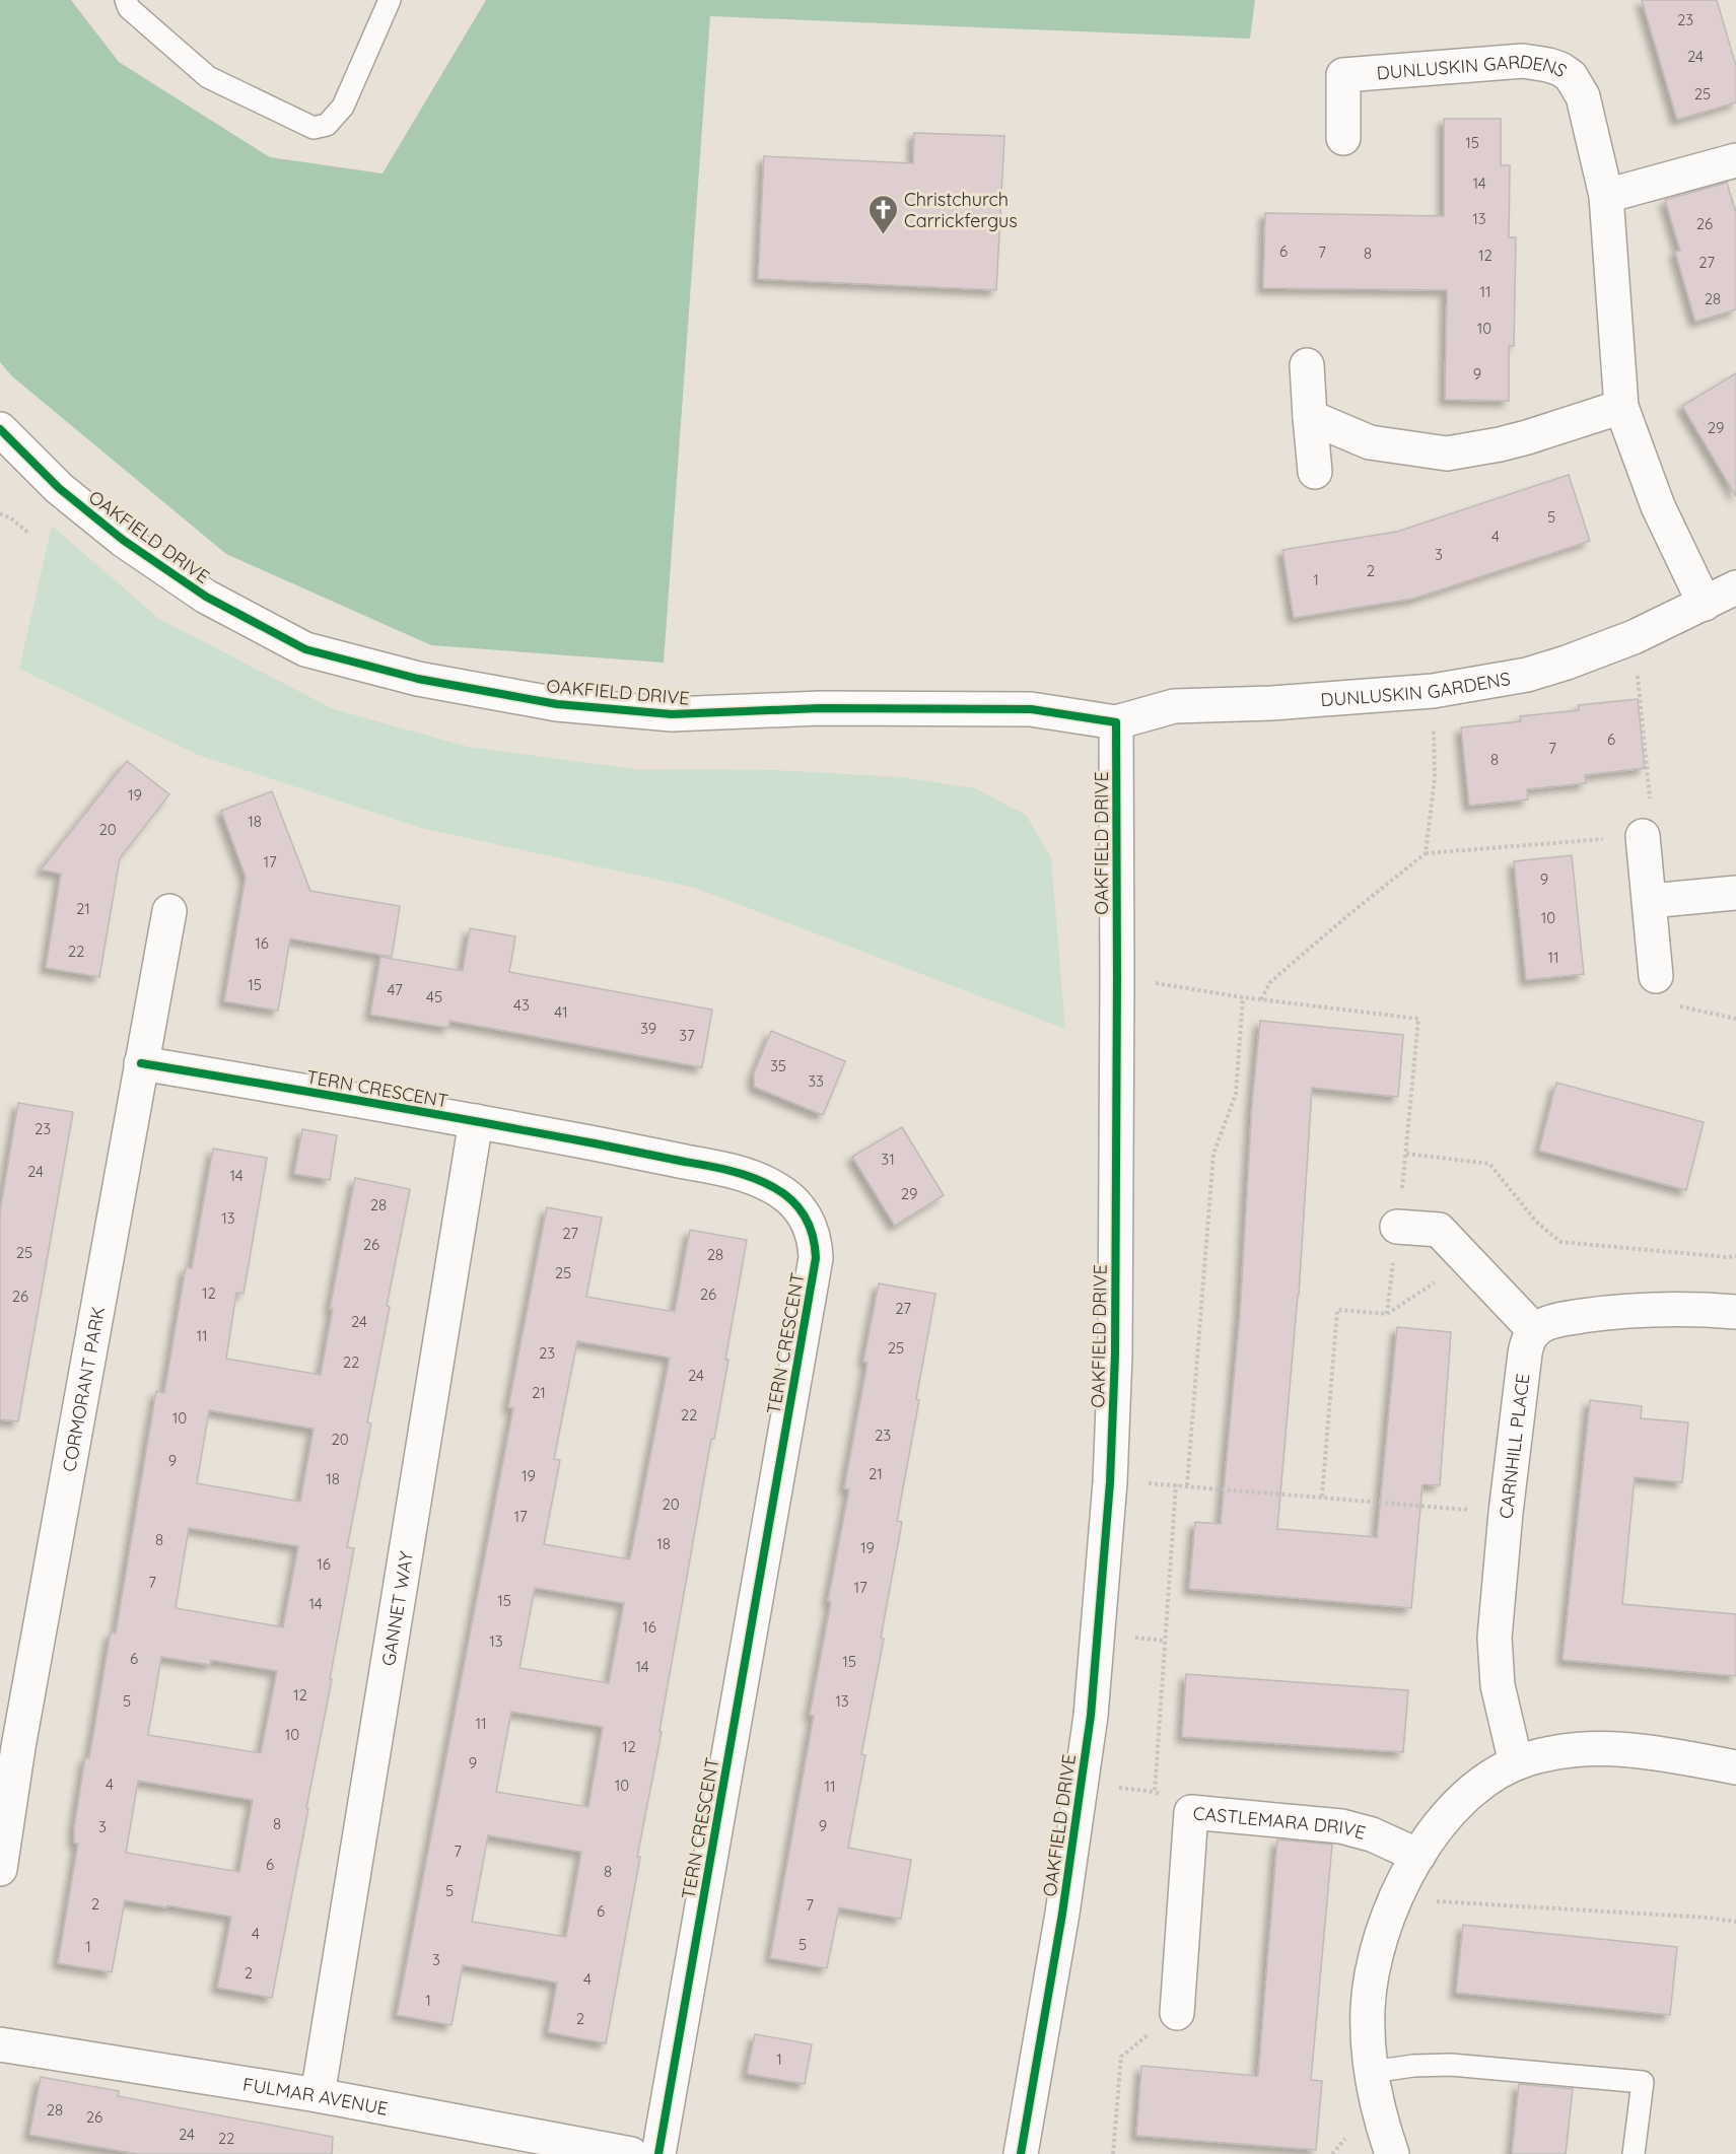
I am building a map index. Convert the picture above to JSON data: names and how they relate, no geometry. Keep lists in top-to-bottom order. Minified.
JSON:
{"streets":{"street":["DUNLUSKIN GARDENS","OAKFIELD DRIVE","TERN CRESCENT","CORMORANT PARK","CARNHILL PLACE","GANNET WAY","CASTLEMARA DRIVE","FULMAR AVENUE"]},"crossings":[["DUNLUSKIN GARDENS","OAKFIELD DRIVE"],["TERN CRESCENT","CORMORANT PARK"],["TERN CRESCENT","GANNET WAY"],["GANNET WAY","FULMAR AVENUE"]],"places":{"church":["Christchurch Carrickfergus"]},"house_numbers":["23","24","25","15","14","13","26","6","7","8","12","27","11","28","10","9","29","5","4","3","2","1","6","7","8","19","18","20","17","9","21","10","16","22","11","15","47","45","43","41","39","37","35","33","23","31","24","14","29","28","13","27","26","25","28","25","12","26","26","27","24","11","25","23","22","24","21","22","10","23","20","9","21","19","18","20","17","8","18","19","16","7","17","15","14","16","13","6","15","14","12","5","13","11","10","12","9","4","10","11","8","9","3","7","6","8","5","2","7","6","4","5","1","3","2","4","1","2","1","28","26","24","22"]}
